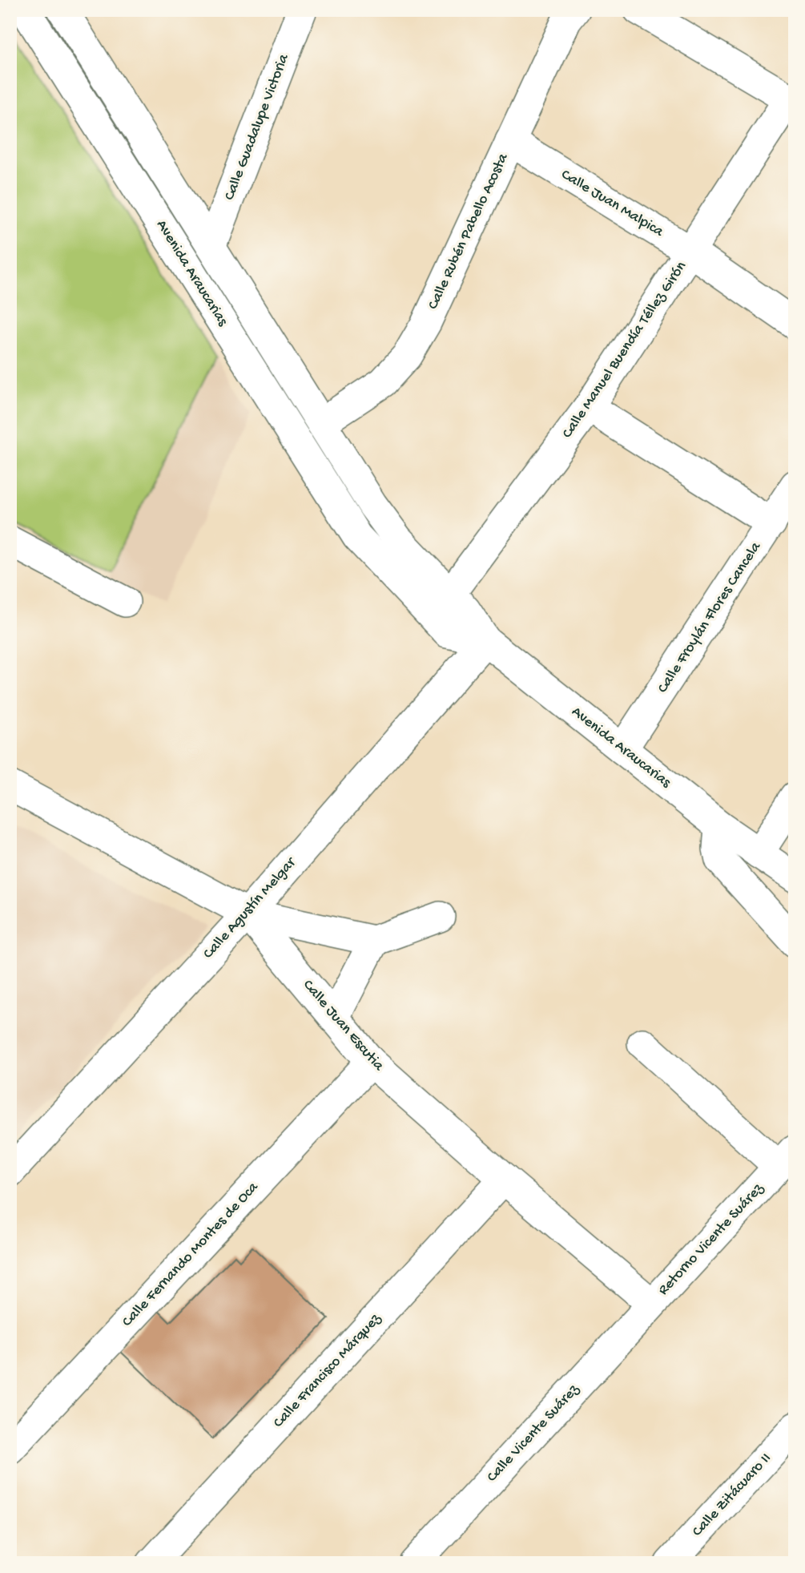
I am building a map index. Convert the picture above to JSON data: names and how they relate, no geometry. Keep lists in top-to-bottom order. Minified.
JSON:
{"streets":{"street":["Calle Guadalupe Victoria","Calle Juan Malpica","Calle Rubén Pabello Acosta","Avenida Araucarias","Calle Manuel Buendía Téllez Girón","Calle Froylán Flores Cancela","Calle Agustín Melgar","Calle Juan Escutia","Retorno Vicente Suárez","Calle Fernando Montes de Oca","Calle Francisco Márquez","Calle Vicente Suárez","Calle Zitácuaro II"]},"crossings":[["Calle Guadalupe Victoria","Avenida Araucarias"],["Calle Juan Malpica","Calle Rubén Pabello Acosta"],["Calle Juan Malpica","Calle Manuel Buendía Téllez Girón"],["Calle Rubén Pabello Acosta","Avenida Araucarias"],["Avenida Araucarias","Calle Manuel Buendía Téllez Girón"],["Avenida Araucarias","Calle Froylán Flores Cancela"],["Avenida Araucarias","Calle Agustín Melgar"],["Calle Agustín Melgar","Calle Juan Escutia"],["Calle Juan Escutia","Retorno Vicente Suárez"],["Calle Juan Escutia","Calle Fernando Montes de Oca"],["Calle Juan Escutia","Calle Francisco Márquez"],["Calle Juan Escutia","Calle Vicente Suárez"],["Retorno Vicente Suárez","Calle Vicente Suárez"]]}
